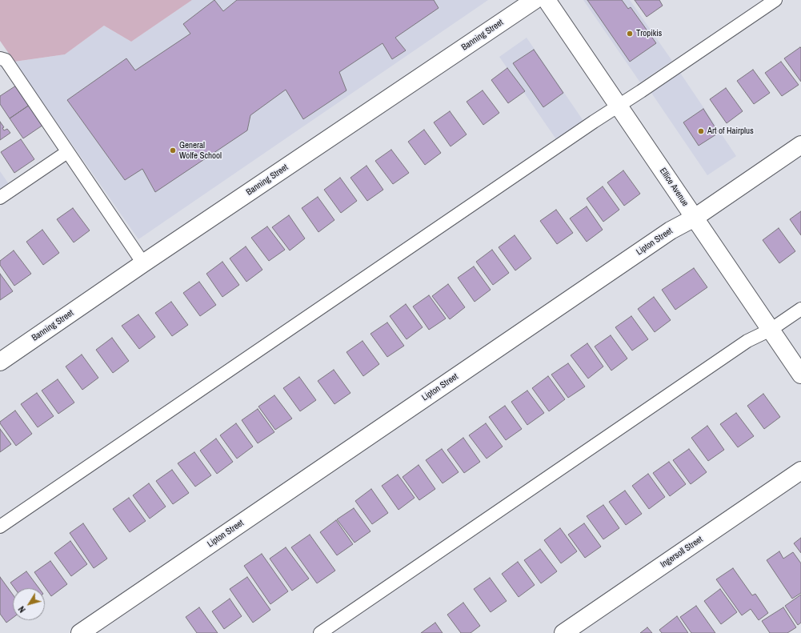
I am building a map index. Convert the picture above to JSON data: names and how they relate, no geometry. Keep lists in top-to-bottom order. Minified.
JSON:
{"streets":{"street":["Banning Street","Ellice Avenue","Lipton Street","Ingersoll Street"]},"crossings":[["Ellice Avenue","Lipton Street"]],"places":["Tropikis","Art of Hairplus","General Wolfe School"],"north":"bottom left"}
